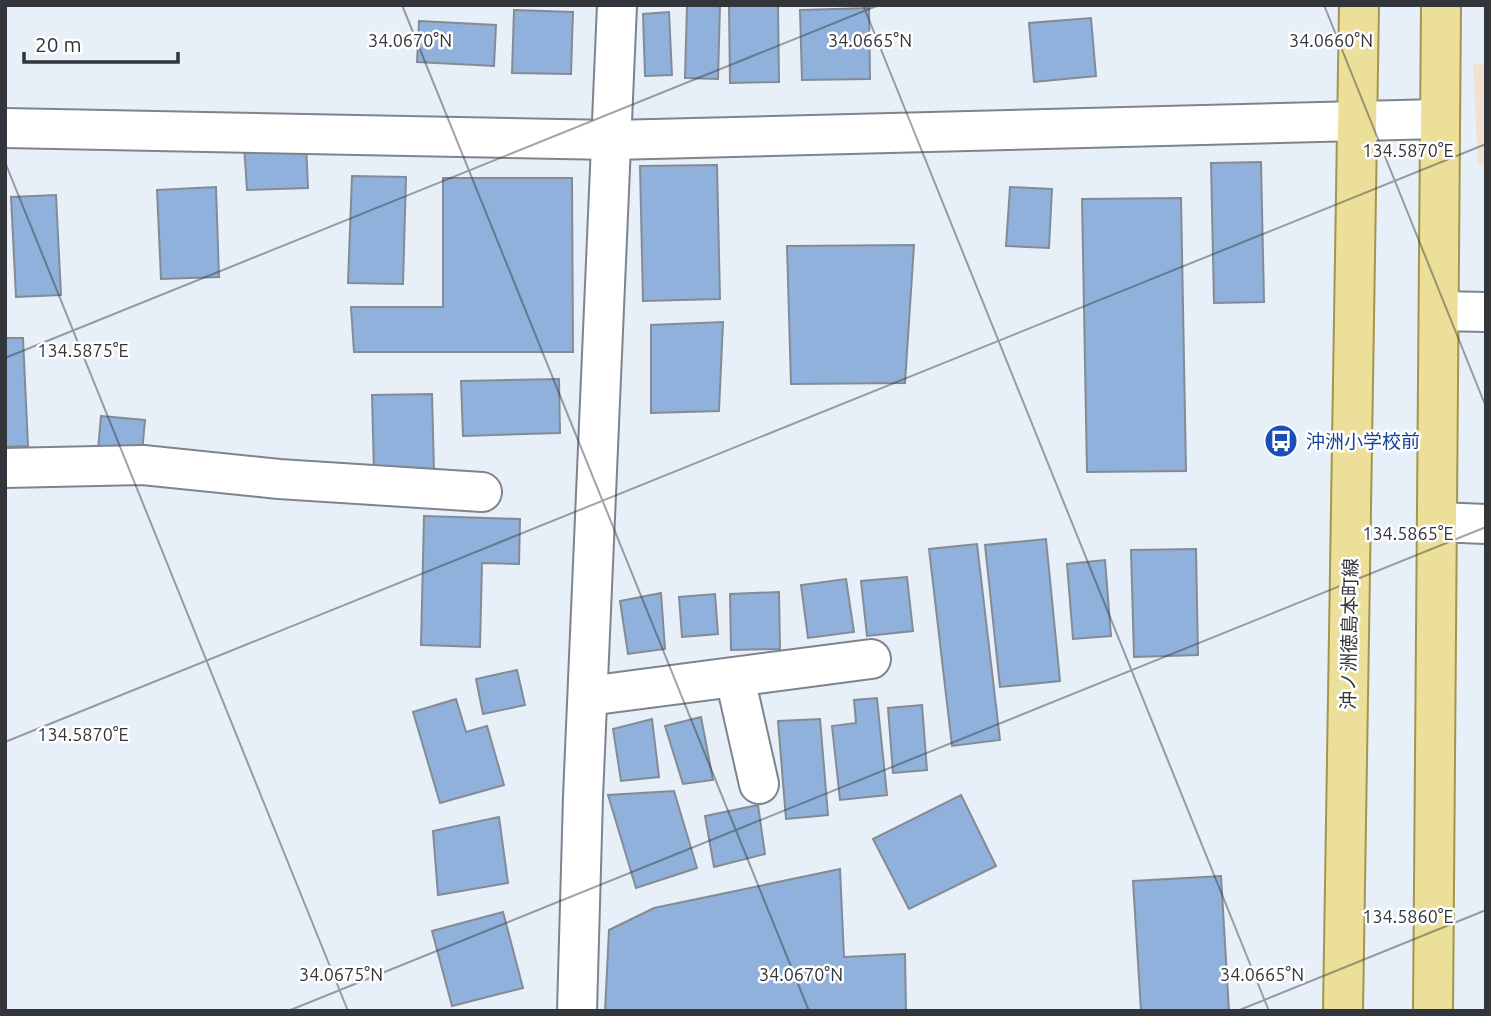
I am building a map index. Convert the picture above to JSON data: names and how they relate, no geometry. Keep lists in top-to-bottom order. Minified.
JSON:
{"streets":{"main road":["沖ノ洲徳島本町線"]},"places":{"bus stop":["沖洲小学校前"]},"scale_bar":"20 m","coordinates":["34.0670°N","34.0665°N","34.0660°N","134.5870°E","134.5875°E","134.5865°E","134.5860°E","34.0675°N"]}
